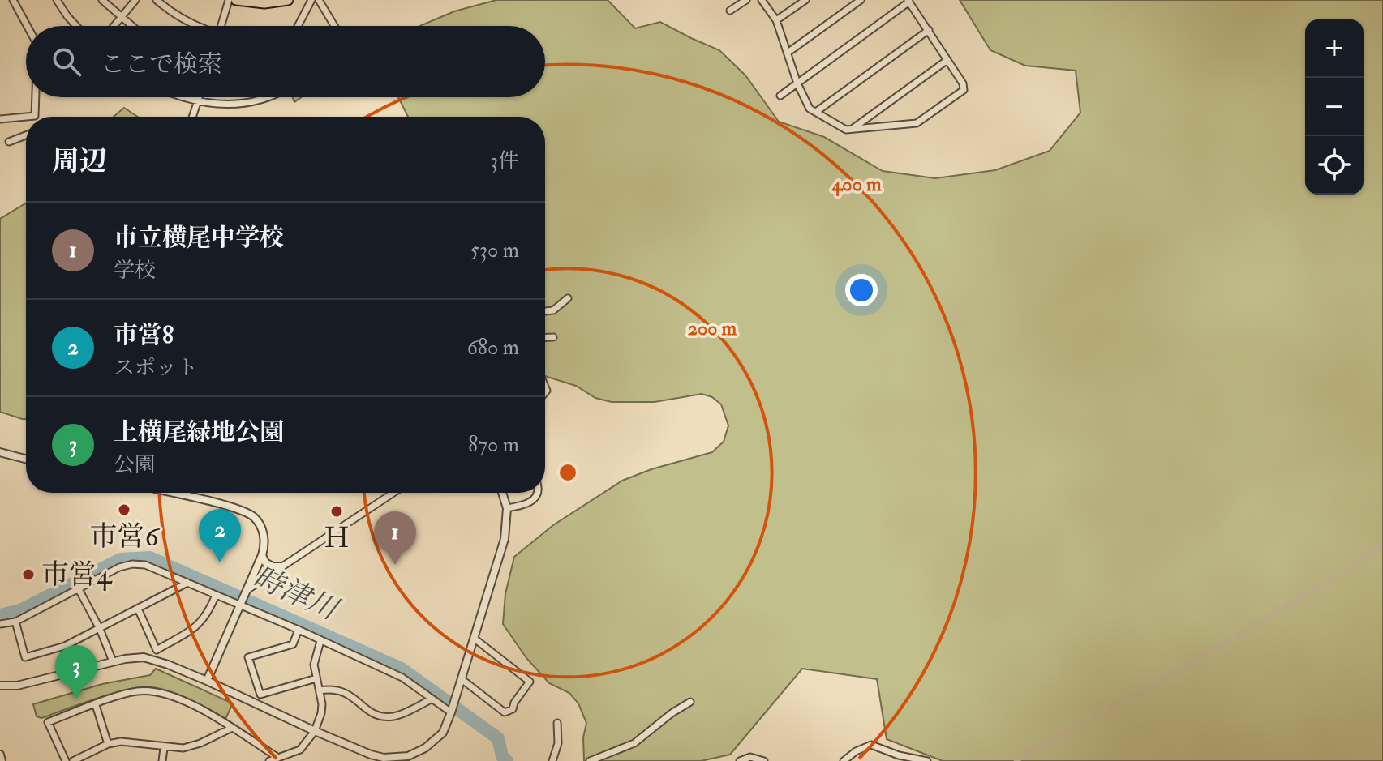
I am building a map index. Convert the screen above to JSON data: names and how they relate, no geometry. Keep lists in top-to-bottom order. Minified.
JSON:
{"water":["時津川"],"places":["市営6","Ｈ","市営4"],"page":{"map_buttons":["+","−"],"search":"ここで検索","heading":["周辺","3件"],"list":[{"mark":"1","name":"市立横尾中学校","note":"学校","value":"530 m"},{"mark":"2","name":"市営8","note":"スポット","value":"680 m"},{"mark":"3","name":"上横尾緑地公園","note":"公園","value":"870 m"}],"pins":["2","1","3"]},"rings":["400 m","200 m"]}
